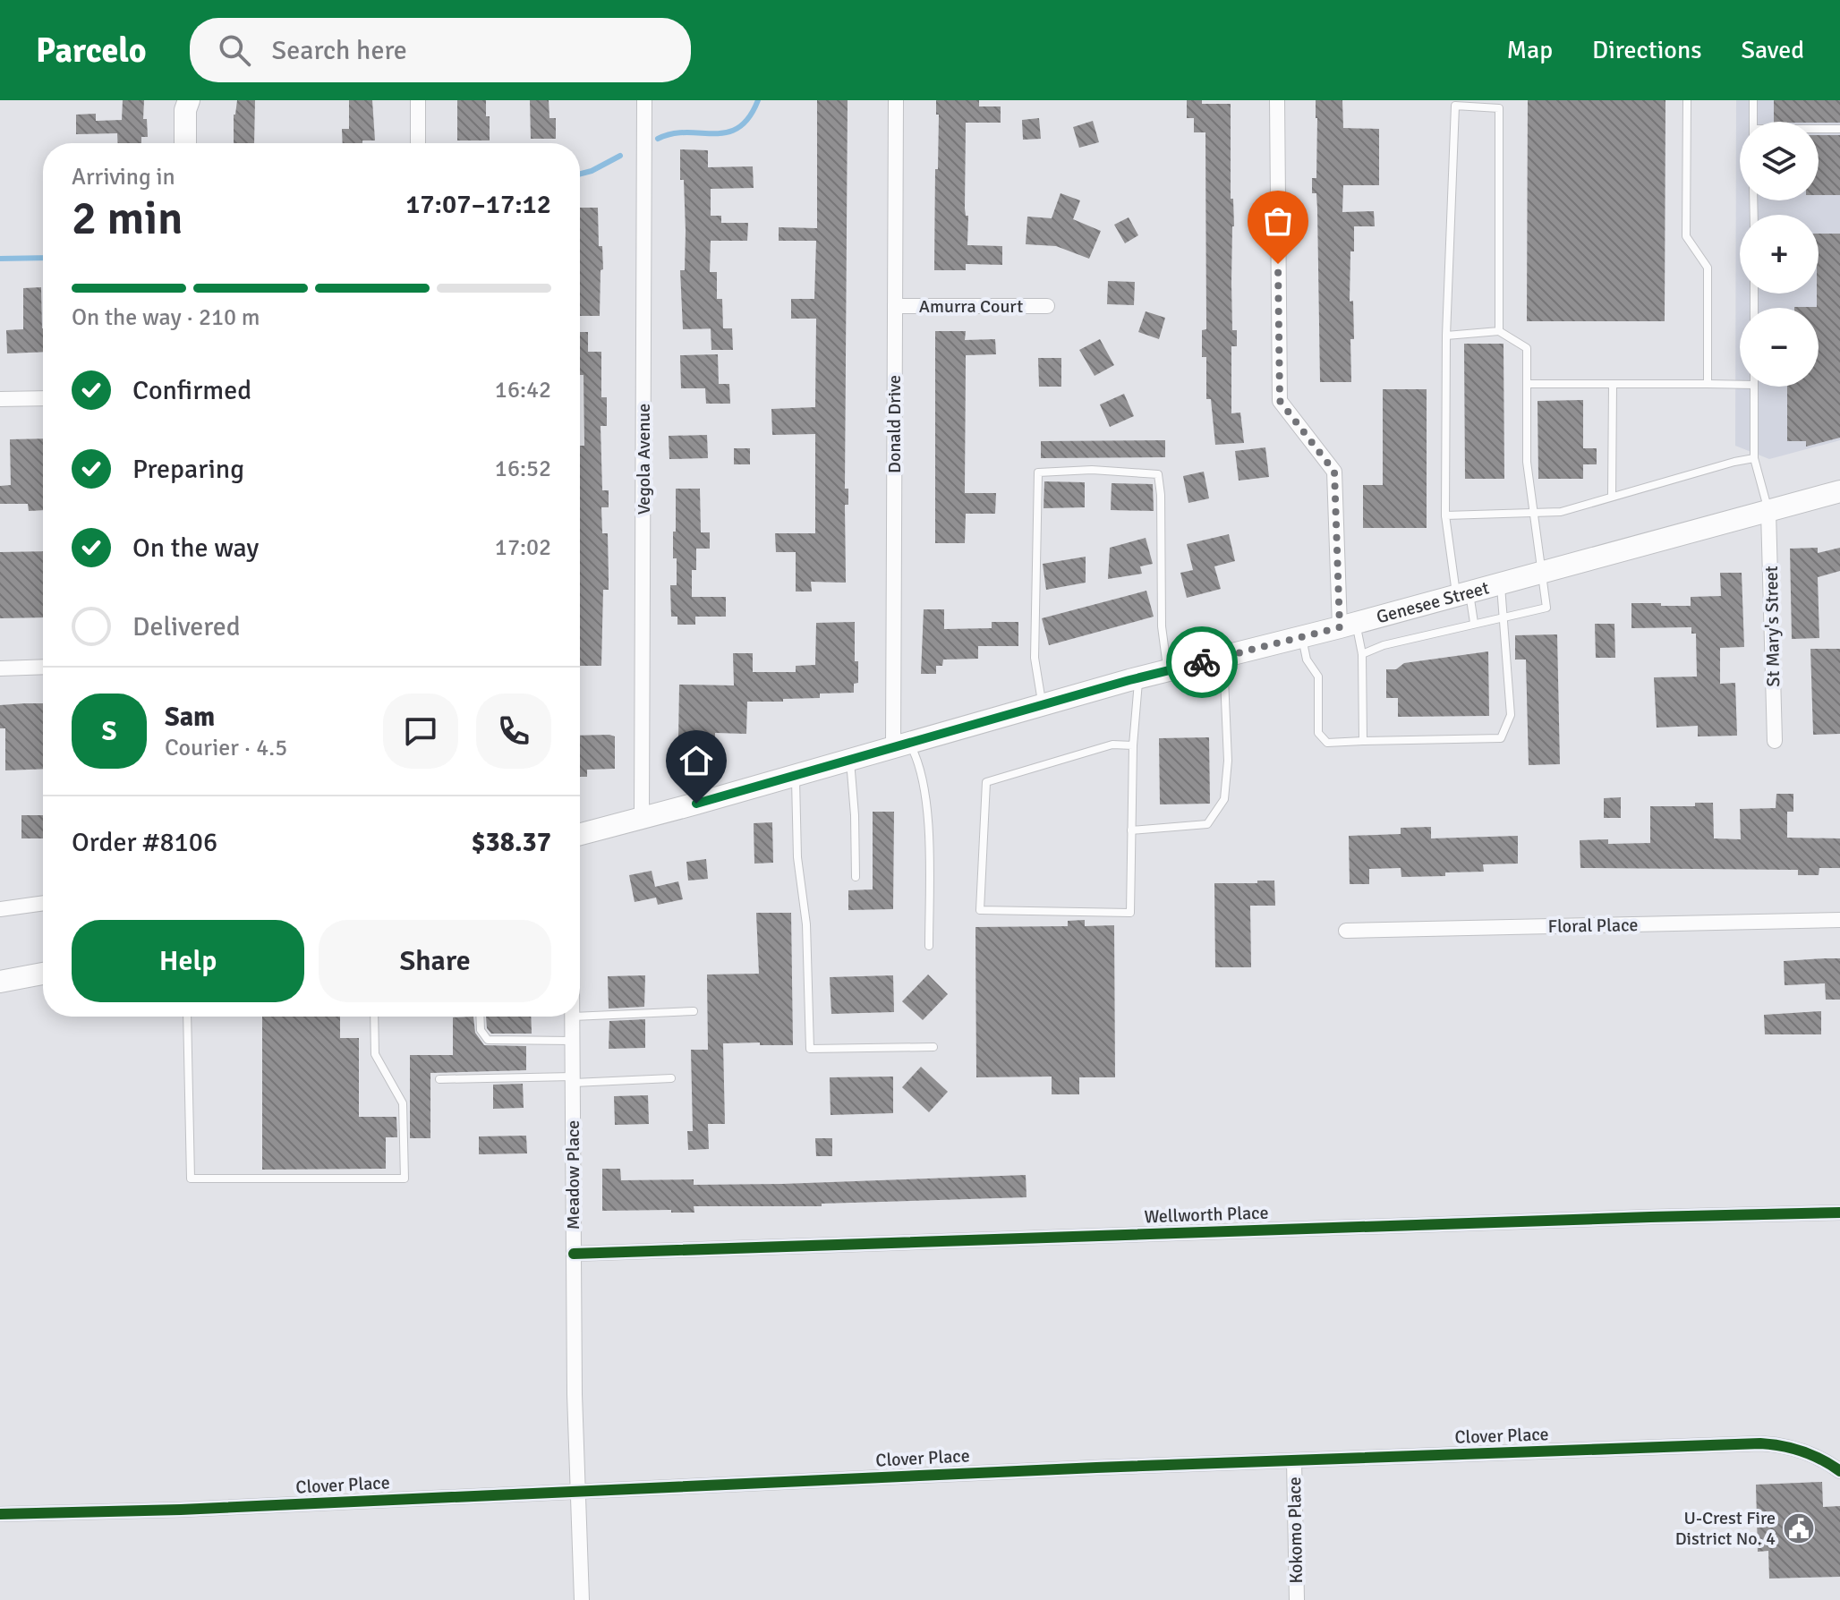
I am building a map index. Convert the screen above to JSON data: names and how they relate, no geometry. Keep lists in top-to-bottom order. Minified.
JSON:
{"streets":{"main road":["Genesee Street"],"street":["Amurra Court","Donald Drive","Vegola Avenue","St Mary's Street","Floral Place","Meadow Place","Wellworth Place","Clover Place","Kokomo Place"]},"crossings":[["Amurra Court","Donald Drive"],["Donald Drive","Genesee Street"],["Vegola Avenue","Genesee Street"],["Genesee Street","St Mary's Street"],["Meadow Place","Wellworth Place"],["Meadow Place","Clover Place"],["Clover Place","Kokomo Place"]],"places":{"public building":["U-Crest Fire District No. 4"]},"page":{"header":"Parcelo","search":"Search here","nav":["Map","Directions","Saved"],"map_buttons":["+","−"],"heading":["2 min","Arriving in","17:07–17:12"],"panel":["Sam","Courier · 4.5","Order #8106","$38.37"],"bar":"On the way · 210 m","list":[["Confirmed","16:42"],["Preparing","16:52"],["On the way","17:02"],"Delivered"],"round":"S","buttons":["Help","Share"]}}
